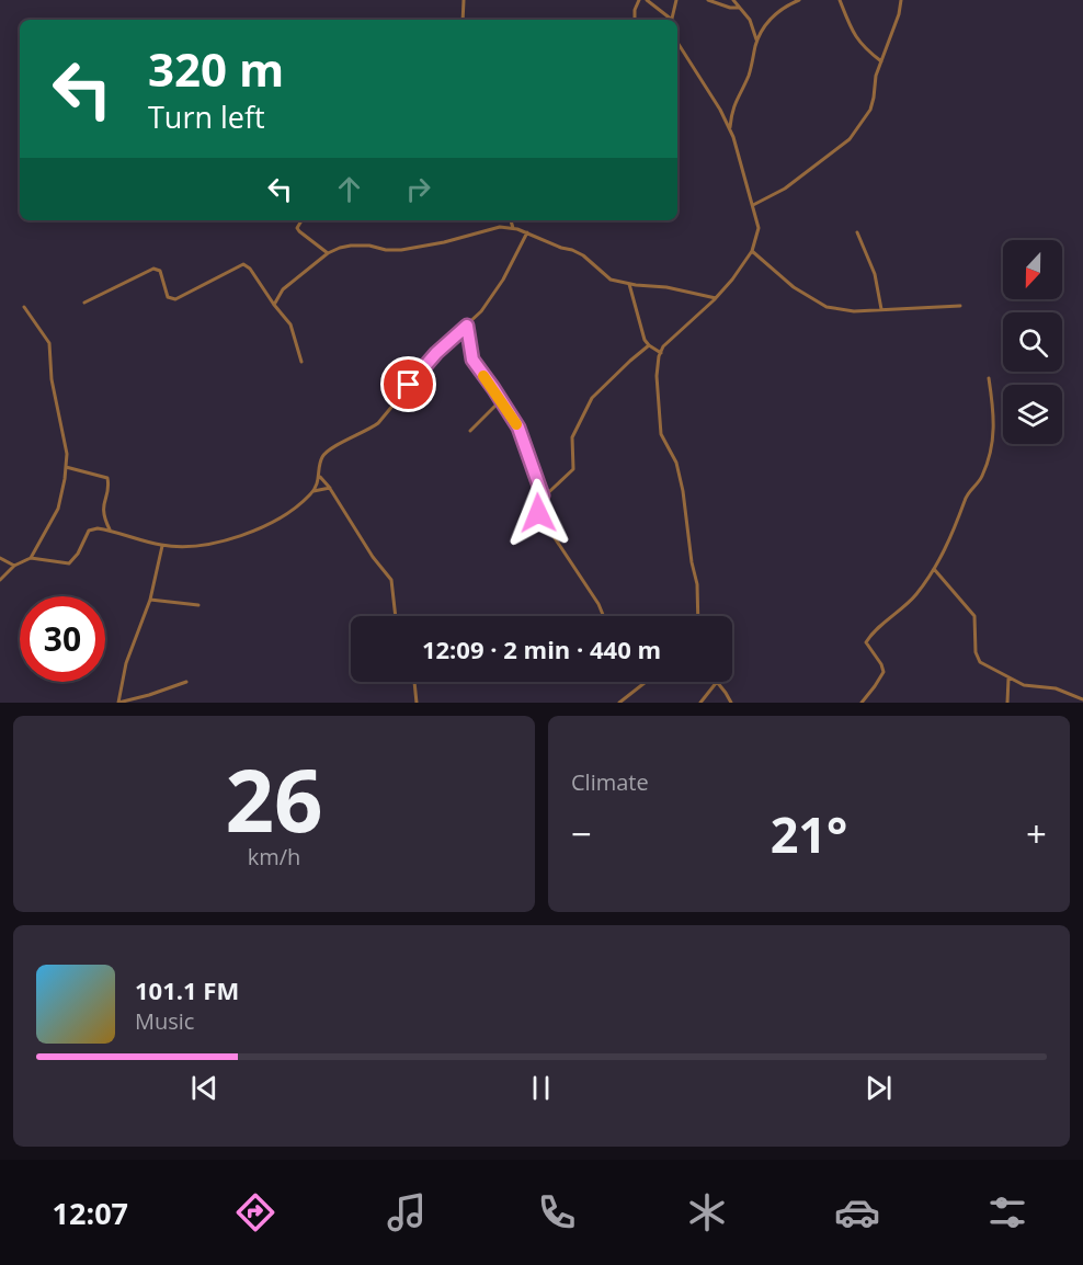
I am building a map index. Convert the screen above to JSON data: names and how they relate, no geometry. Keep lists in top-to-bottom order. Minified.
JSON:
{"north":"bottom","page":{"turn":["320 m","Turn left"],"limit":"30","trip":"12:09 · 2 min · 440 m","tile":[["26","km/h"],"Climate"],"heat":["−","21°","+"],"song":["101.1 FM","Music"],"tabs":"12:07"}}
